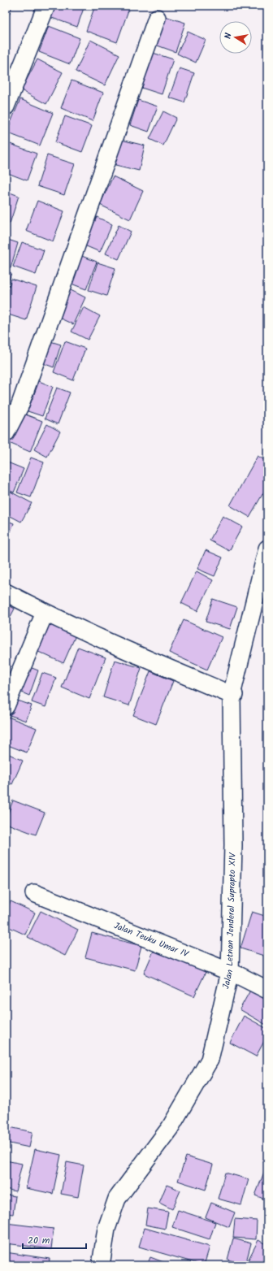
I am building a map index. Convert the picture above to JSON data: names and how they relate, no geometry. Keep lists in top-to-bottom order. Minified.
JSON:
{"streets":{"street":["Jalan Letnan Jenderal Suprapto XIV","Jalan Teuku Umar IV"]},"crossings":[["Jalan Letnan Jenderal Suprapto XIV","Jalan Teuku Umar IV"]],"scale_bar":"20 m","north":"left"}
